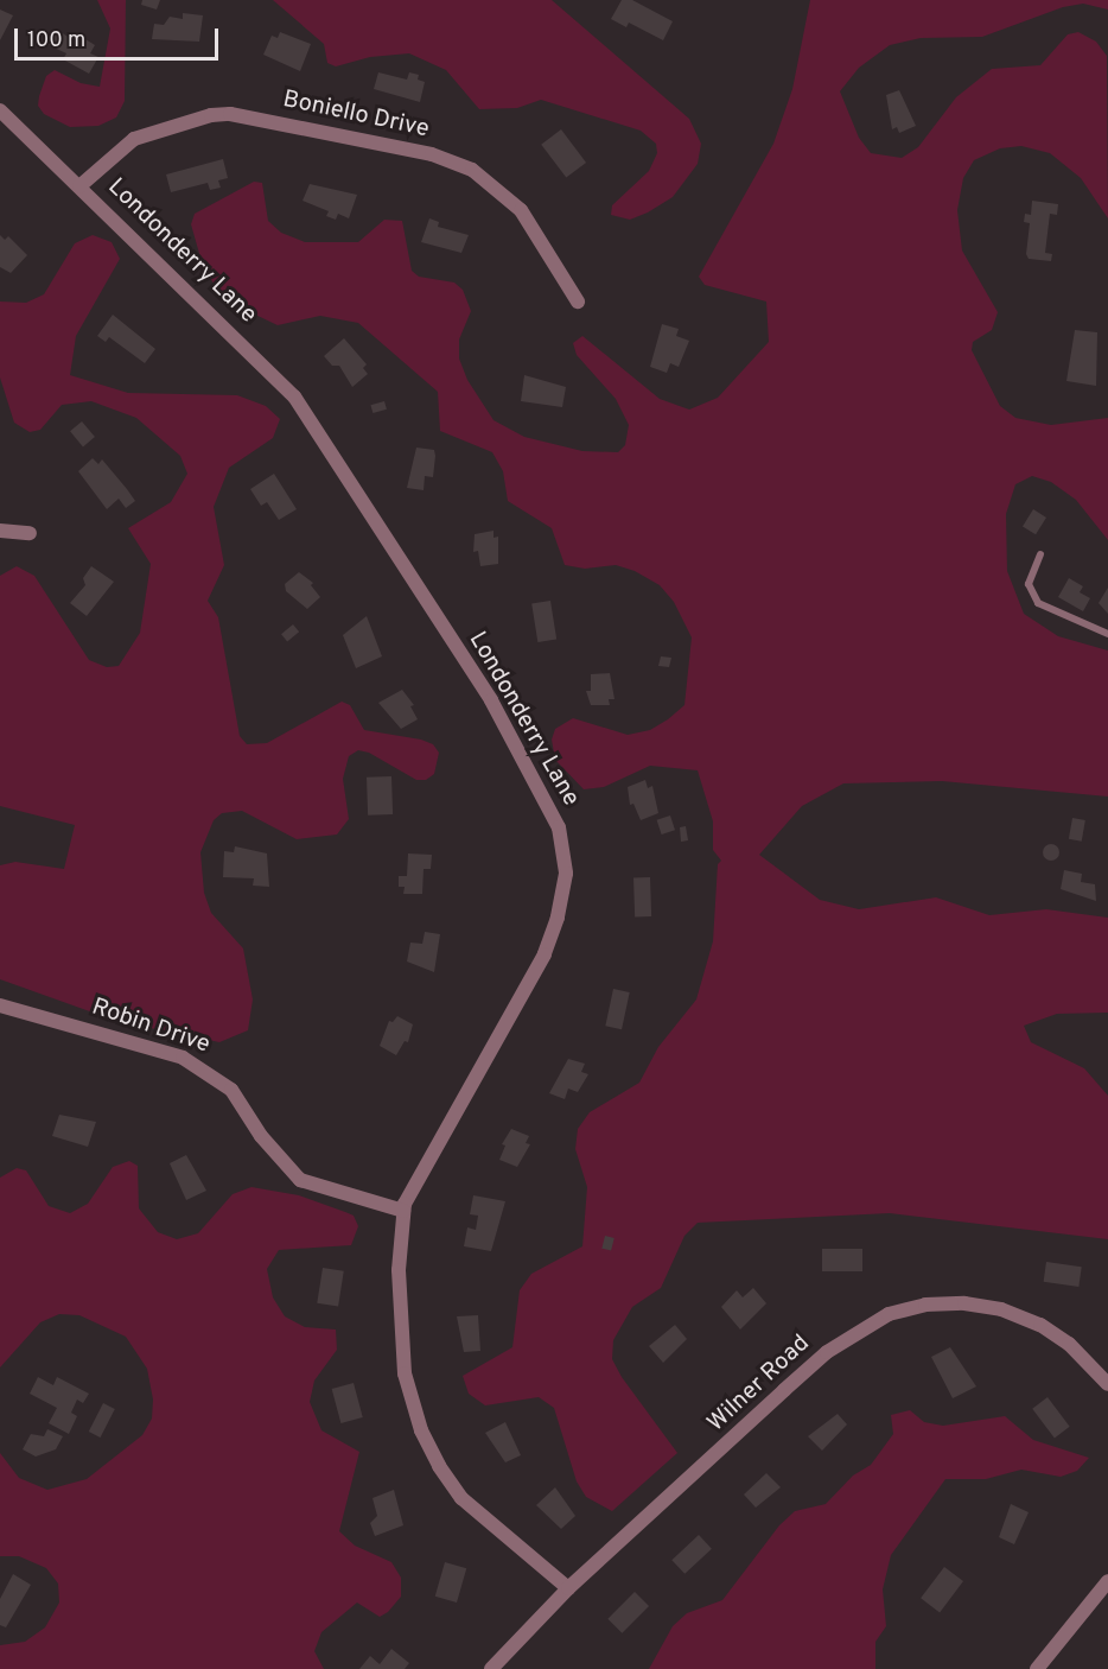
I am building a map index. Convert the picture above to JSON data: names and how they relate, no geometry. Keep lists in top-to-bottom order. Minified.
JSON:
{"streets":{"street":["Boniello Drive","Londonderry Lane","Robin Drive","Wilner Road"]},"crossings":[["Boniello Drive","Londonderry Lane"],["Londonderry Lane","Robin Drive"],["Londonderry Lane","Wilner Road"]],"scale_bar":"100 m"}
